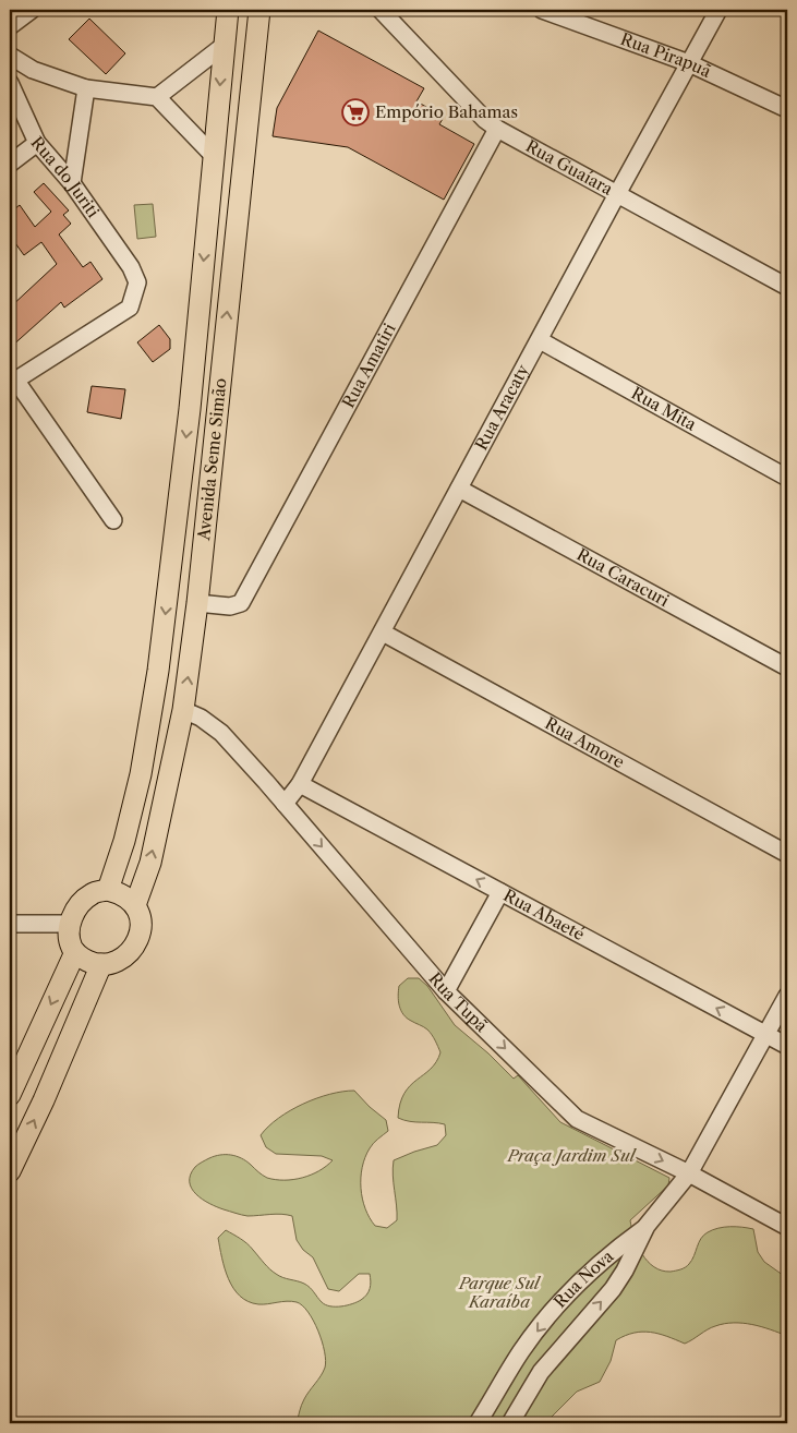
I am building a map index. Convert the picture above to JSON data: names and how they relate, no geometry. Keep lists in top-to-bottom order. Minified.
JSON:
{"streets":{"main road":["Avenida Seme Simão"],"street":["Rua Pirapuã","Rua Guaíara","Rua do Juriti","Rua Amatiri","Rua Aracaty","Rua Mita","Rua Caracuri","Rua Amore","Rua Abaeté","Rua Tupã","Rua Nova"]},"crossings":[["Rua Pirapuã","Rua Aracaty"],["Rua Guaíara","Rua Amatiri"],["Rua Guaíara","Rua Aracaty"],["Rua Amatiri","Avenida Seme Simão"],["Rua Aracaty","Rua Mita"],["Rua Aracaty","Rua Caracuri"],["Rua Aracaty","Rua Amore"],["Rua Aracaty","Rua Abaeté"],["Rua Aracaty","Rua Tupã"],["Avenida Seme Simão","Rua Tupã"],["Rua Abaeté","Rua Nova"],["Rua Tupã","Rua Nova"]],"one_way":["Rua Abaeté","Rua Tupã"],"parks":["Praça Jardim Sul","Parque Sul Karaíba"],"places":{"supermarket":["Empório Bahamas"]}}
